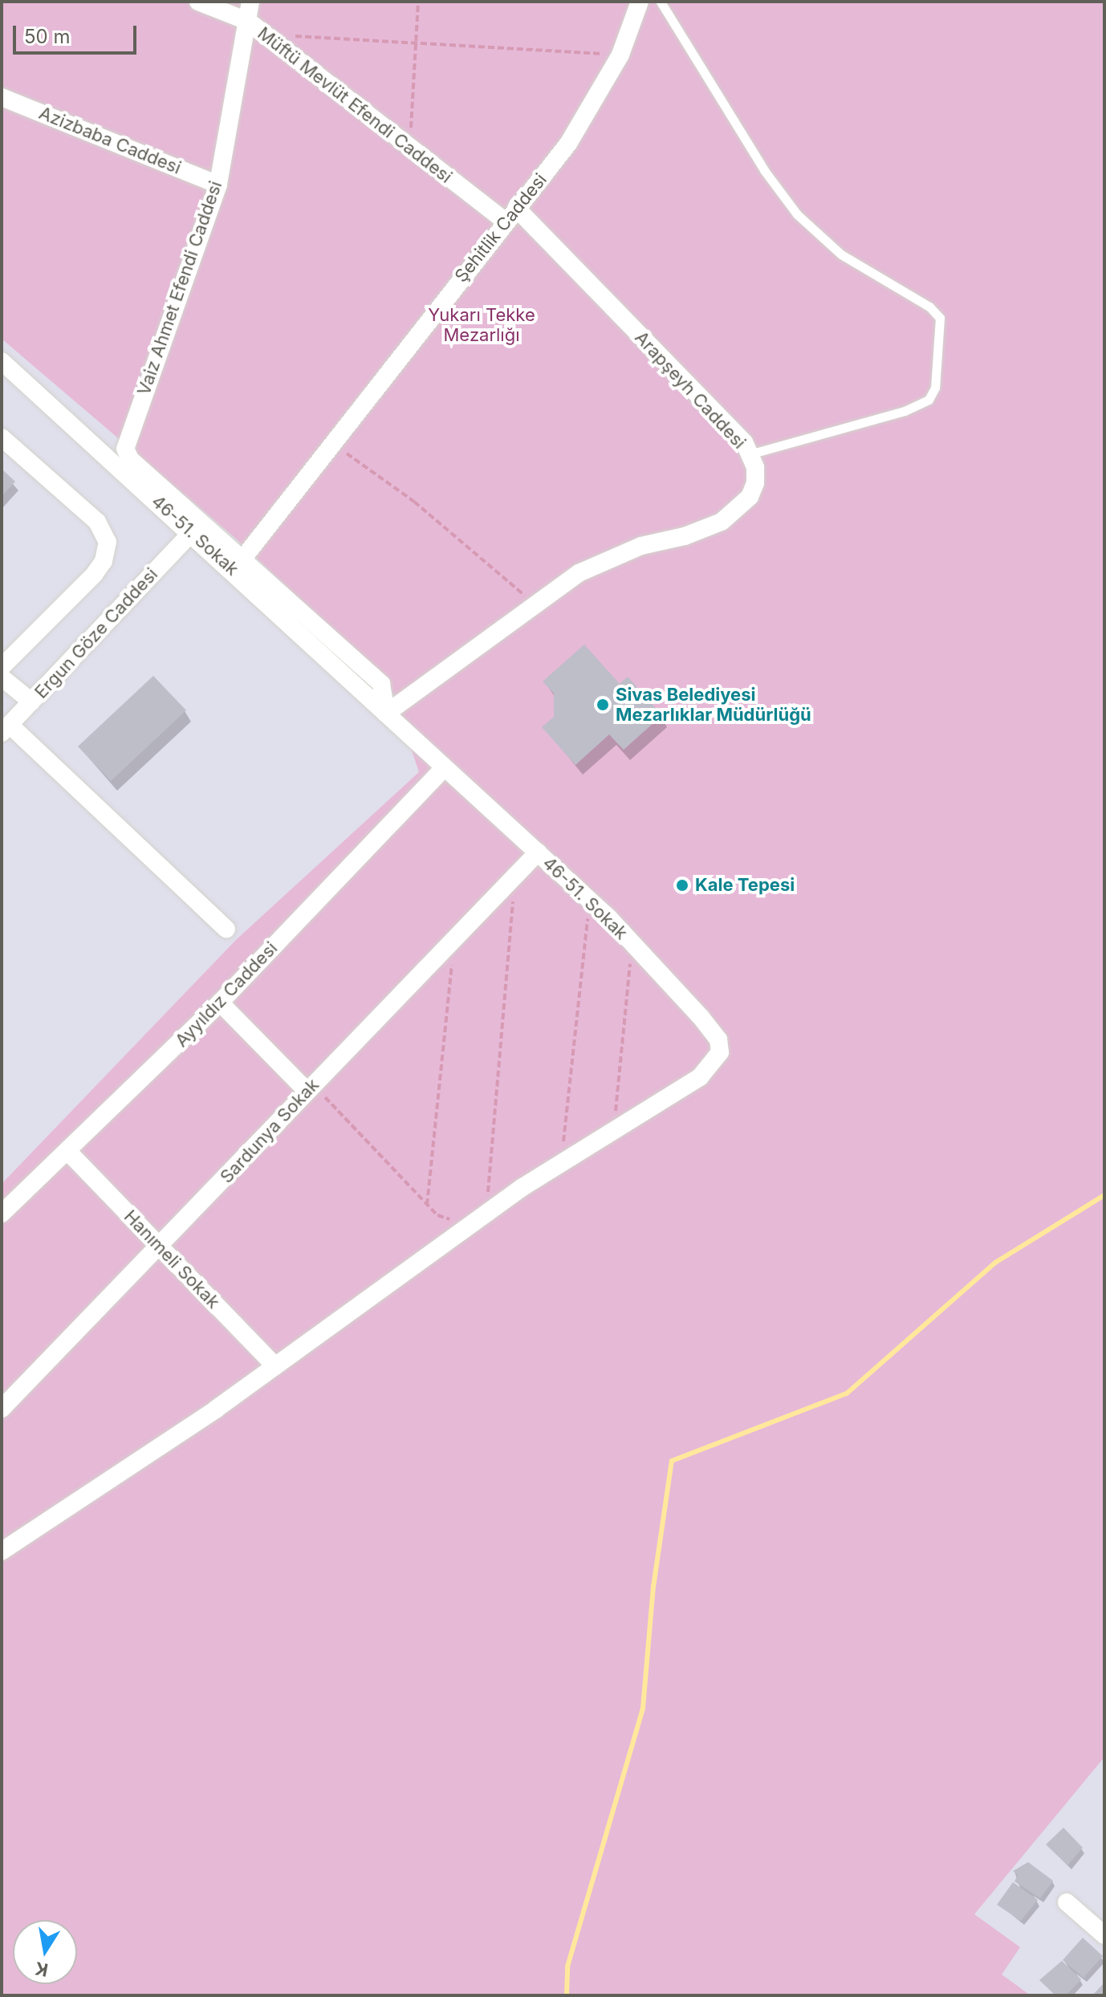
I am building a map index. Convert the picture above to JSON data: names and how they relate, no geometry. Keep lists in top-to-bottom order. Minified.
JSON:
{"streets":{"street":["Müftü Mevlüt Efendi Caddesi","Azizbaba Caddesi","Şehitlik Caddesi","Vaiz Ahmet Efendi Caddesi","Arapşeyh Caddesi","46-51. Sokak","Ergun Göze Caddesi","Ayyıldız Caddesi","Sardunya Sokak","Hanımeli Sokak"]},"crossings":[["Müftü Mevlüt Efendi Caddesi","Şehitlik Caddesi"],["Müftü Mevlüt Efendi Caddesi","Vaiz Ahmet Efendi Caddesi"],["Müftü Mevlüt Efendi Caddesi","Arapşeyh Caddesi"],["Azizbaba Caddesi","Vaiz Ahmet Efendi Caddesi"],["Şehitlik Caddesi","Arapşeyh Caddesi"],["Şehitlik Caddesi","46-51. Sokak"],["Vaiz Ahmet Efendi Caddesi","46-51. Sokak"],["Arapşeyh Caddesi","46-51. Sokak"],["46-51. Sokak","Ergun Göze Caddesi"],["46-51. Sokak","Ayyıldız Caddesi"],["46-51. Sokak","Sardunya Sokak"],["Ayyıldız Caddesi","Hanımeli Sokak"],["Sardunya Sokak","Hanımeli Sokak"]],"parks":["Yukarı Tekke Mezarlığı"],"places":["Sivas Belediyesi Mezarlıklar Müdürlüğü","Kale Tepesi"],"scale_bar":"50 m","north":"bottom"}
